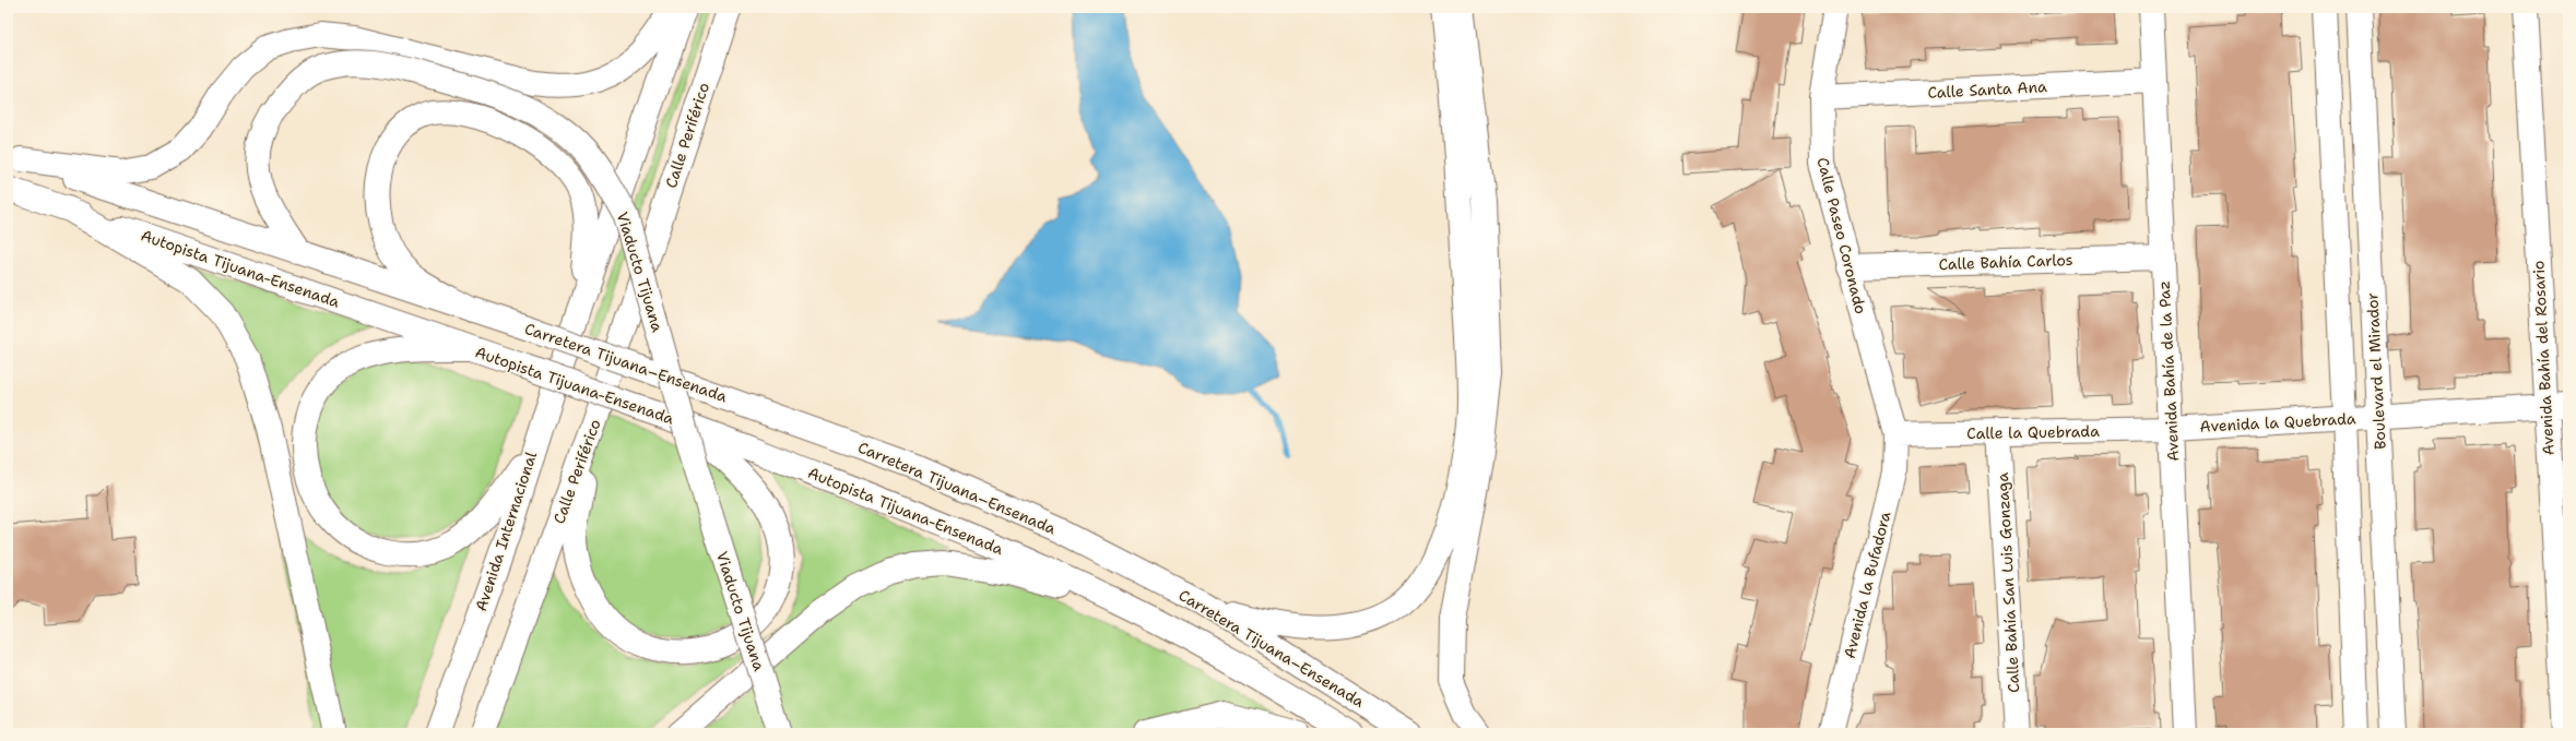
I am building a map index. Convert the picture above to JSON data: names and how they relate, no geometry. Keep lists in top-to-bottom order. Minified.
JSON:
{"streets":{"main road":["Calle Santa Ana","Calle Periférico","Calle Paseo Coronado","Calle Bahía Carlos","Autopista Tijuana-Ensenada","Viaducto Tijuana","Avenida Bahía del Rosario","Carretera Tijuana–Ensenada","Avenida Bahía de la Paz","Boulevard el Mirador","Avenida la Quebrada","Calle la Quebrada","Avenida Internacional","Calle Bahía San Luis Gonzaga","Avenida la Bufadora"]},"crossings":[["Calle Santa Ana","Calle Paseo Coronado"],["Calle Santa Ana","Avenida Bahía de la Paz"],["Calle Paseo Coronado","Calle Bahía Carlos"],["Calle Paseo Coronado","Calle la Quebrada"],["Calle Paseo Coronado","Avenida la Bufadora"],["Calle Bahía Carlos","Avenida Bahía de la Paz"],["Autopista Tijuana-Ensenada","Carretera Tijuana–Ensenada"],["Avenida Bahía del Rosario","Avenida la Quebrada"],["Avenida Bahía de la Paz","Avenida la Quebrada"],["Avenida Bahía de la Paz","Calle la Quebrada"],["Boulevard el Mirador","Avenida la Quebrada"],["Avenida la Quebrada","Calle la Quebrada"],["Calle la Quebrada","Calle Bahía San Luis Gonzaga"],["Calle la Quebrada","Avenida la Bufadora"]]}
